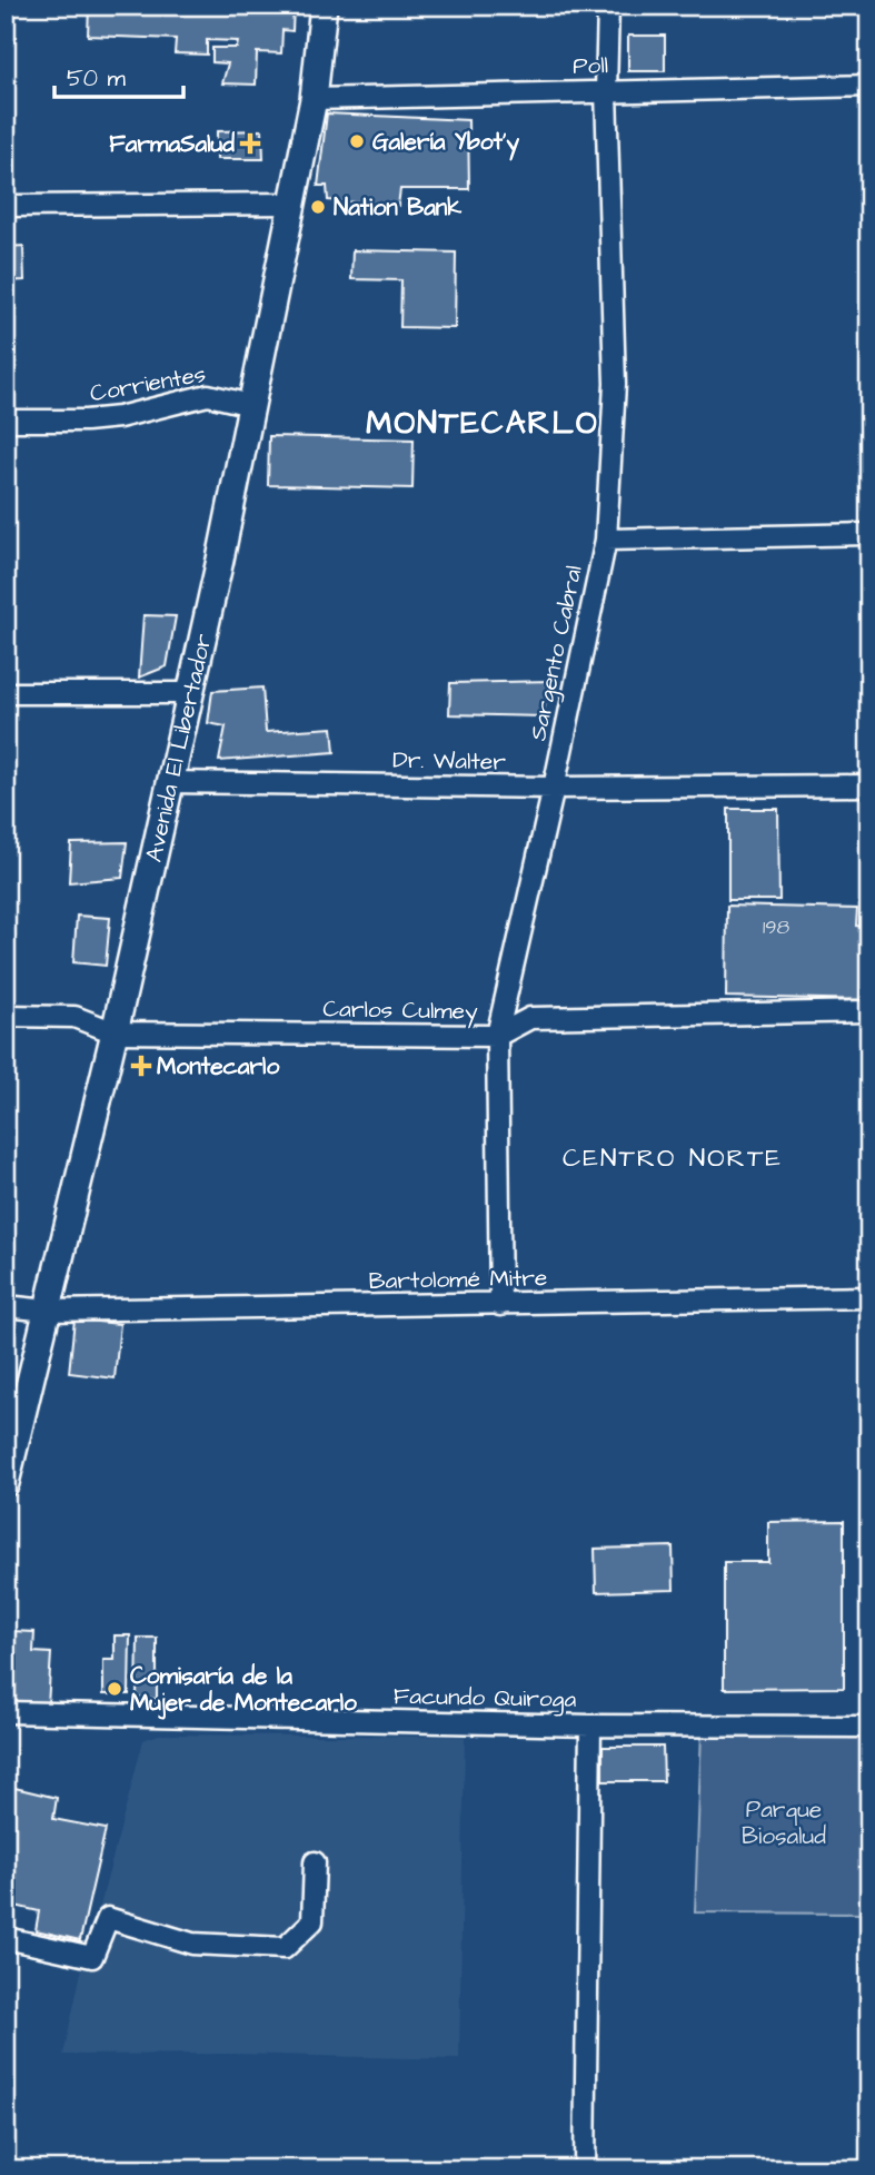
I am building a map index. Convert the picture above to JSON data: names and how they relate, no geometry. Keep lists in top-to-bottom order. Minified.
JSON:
{"streets":{"main road":["Avenida El Libertador"],"street":["Poll","Corrientes","Sargento Cabral","Dr. Walter","Carlos Culmey","Bartolomé Mitre","Facundo Quiroga"]},"crossings":[["Poll","Sargento Cabral"],["Poll","Avenida El Libertador"],["Corrientes","Avenida El Libertador"],["Sargento Cabral","Dr. Walter"],["Sargento Cabral","Carlos Culmey"],["Sargento Cabral","Bartolomé Mitre"],["Avenida El Libertador","Dr. Walter"],["Avenida El Libertador","Carlos Culmey"],["Avenida El Libertador","Bartolomé Mitre"]],"districts":["MONTECARLO","CENTRO NORTE"],"parks":["Parque Biosalud"],"places":{"other":["Galería Ybot'y","Nation Bank","Comisaría de la Mujer de Montecarlo"],"health":["FarmaSalud","Montecarlo"]},"house_numbers":["198"],"scale_bar":"50 m"}
